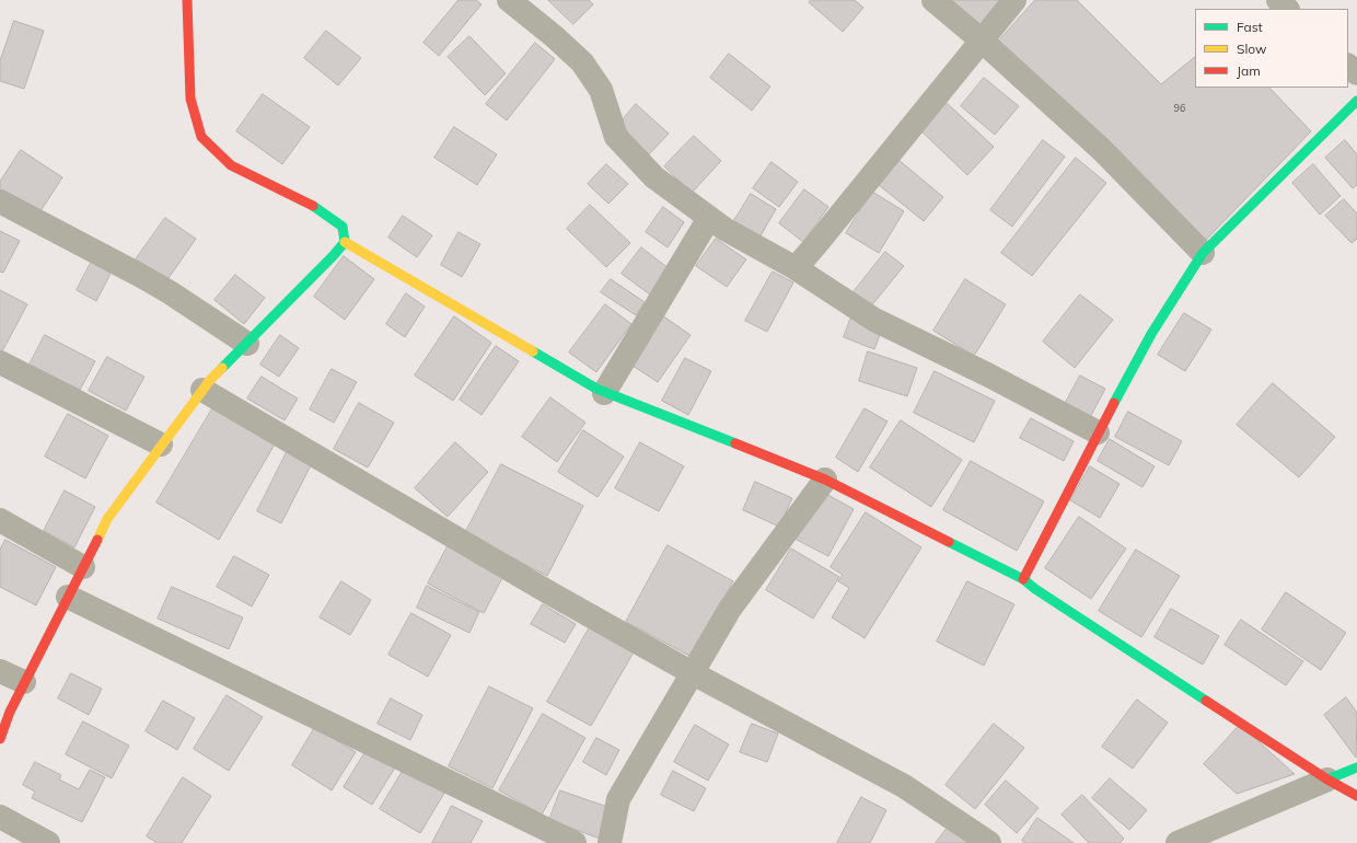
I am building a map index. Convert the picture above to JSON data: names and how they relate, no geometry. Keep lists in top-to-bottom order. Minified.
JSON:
{"house_numbers":["96"],"legend":["Fast","Slow","Jam"]}
